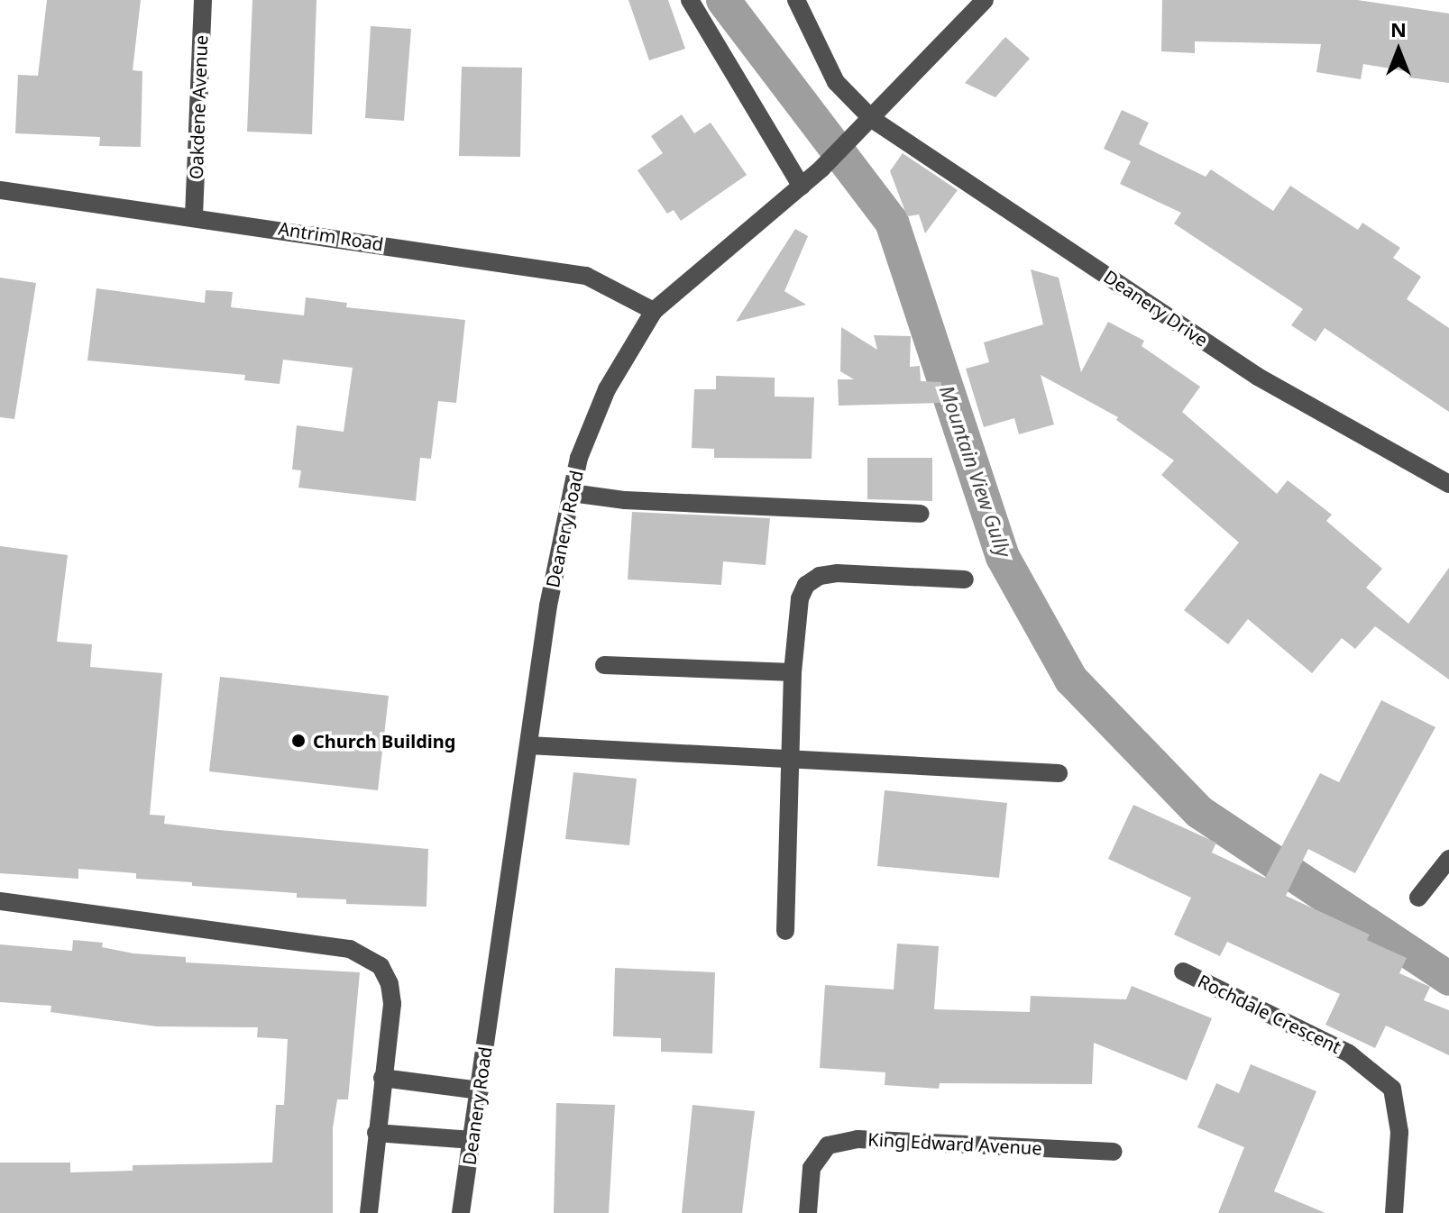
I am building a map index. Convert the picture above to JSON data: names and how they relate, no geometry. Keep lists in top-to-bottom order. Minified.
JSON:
{"streets":{"street":["Oakdene Avenue","Antrim Road","Deanery Drive","Deanery Road","Rochdale Crescent","King Edward Avenue"]},"crossings":[["Oakdene Avenue","Antrim Road"],["Antrim Road","Deanery Road"],["Deanery Drive","Deanery Road"]],"water":["Mountain View Gully"],"places":["Church Building"],"north":"top"}
